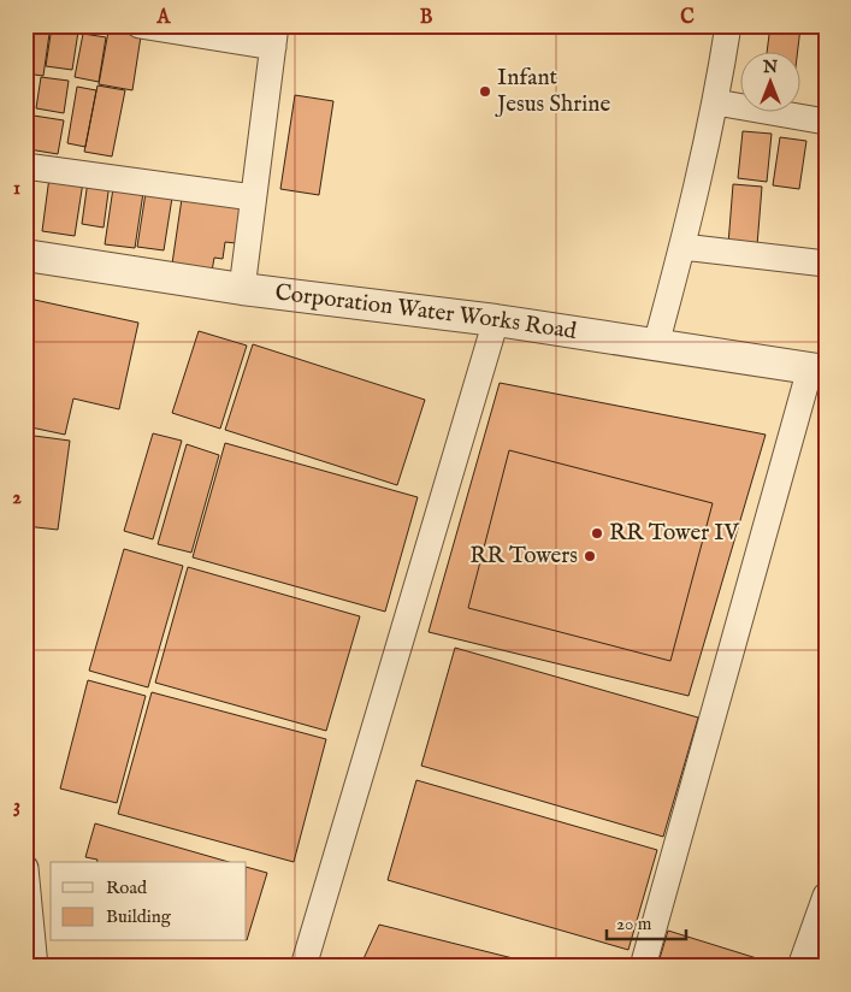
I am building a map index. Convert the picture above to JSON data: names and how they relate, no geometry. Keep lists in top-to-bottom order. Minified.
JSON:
{"streets":{"street":["Corporation Water Works Road"]},"places":["Infant Jesus Shrine","RR Tower IV","RR Towers"],"legend":["Road","Building"],"scale_bar":"20 m","north":"top","grid":{"columns":["A","B","C"],"rows":["1","2","3"]}}
